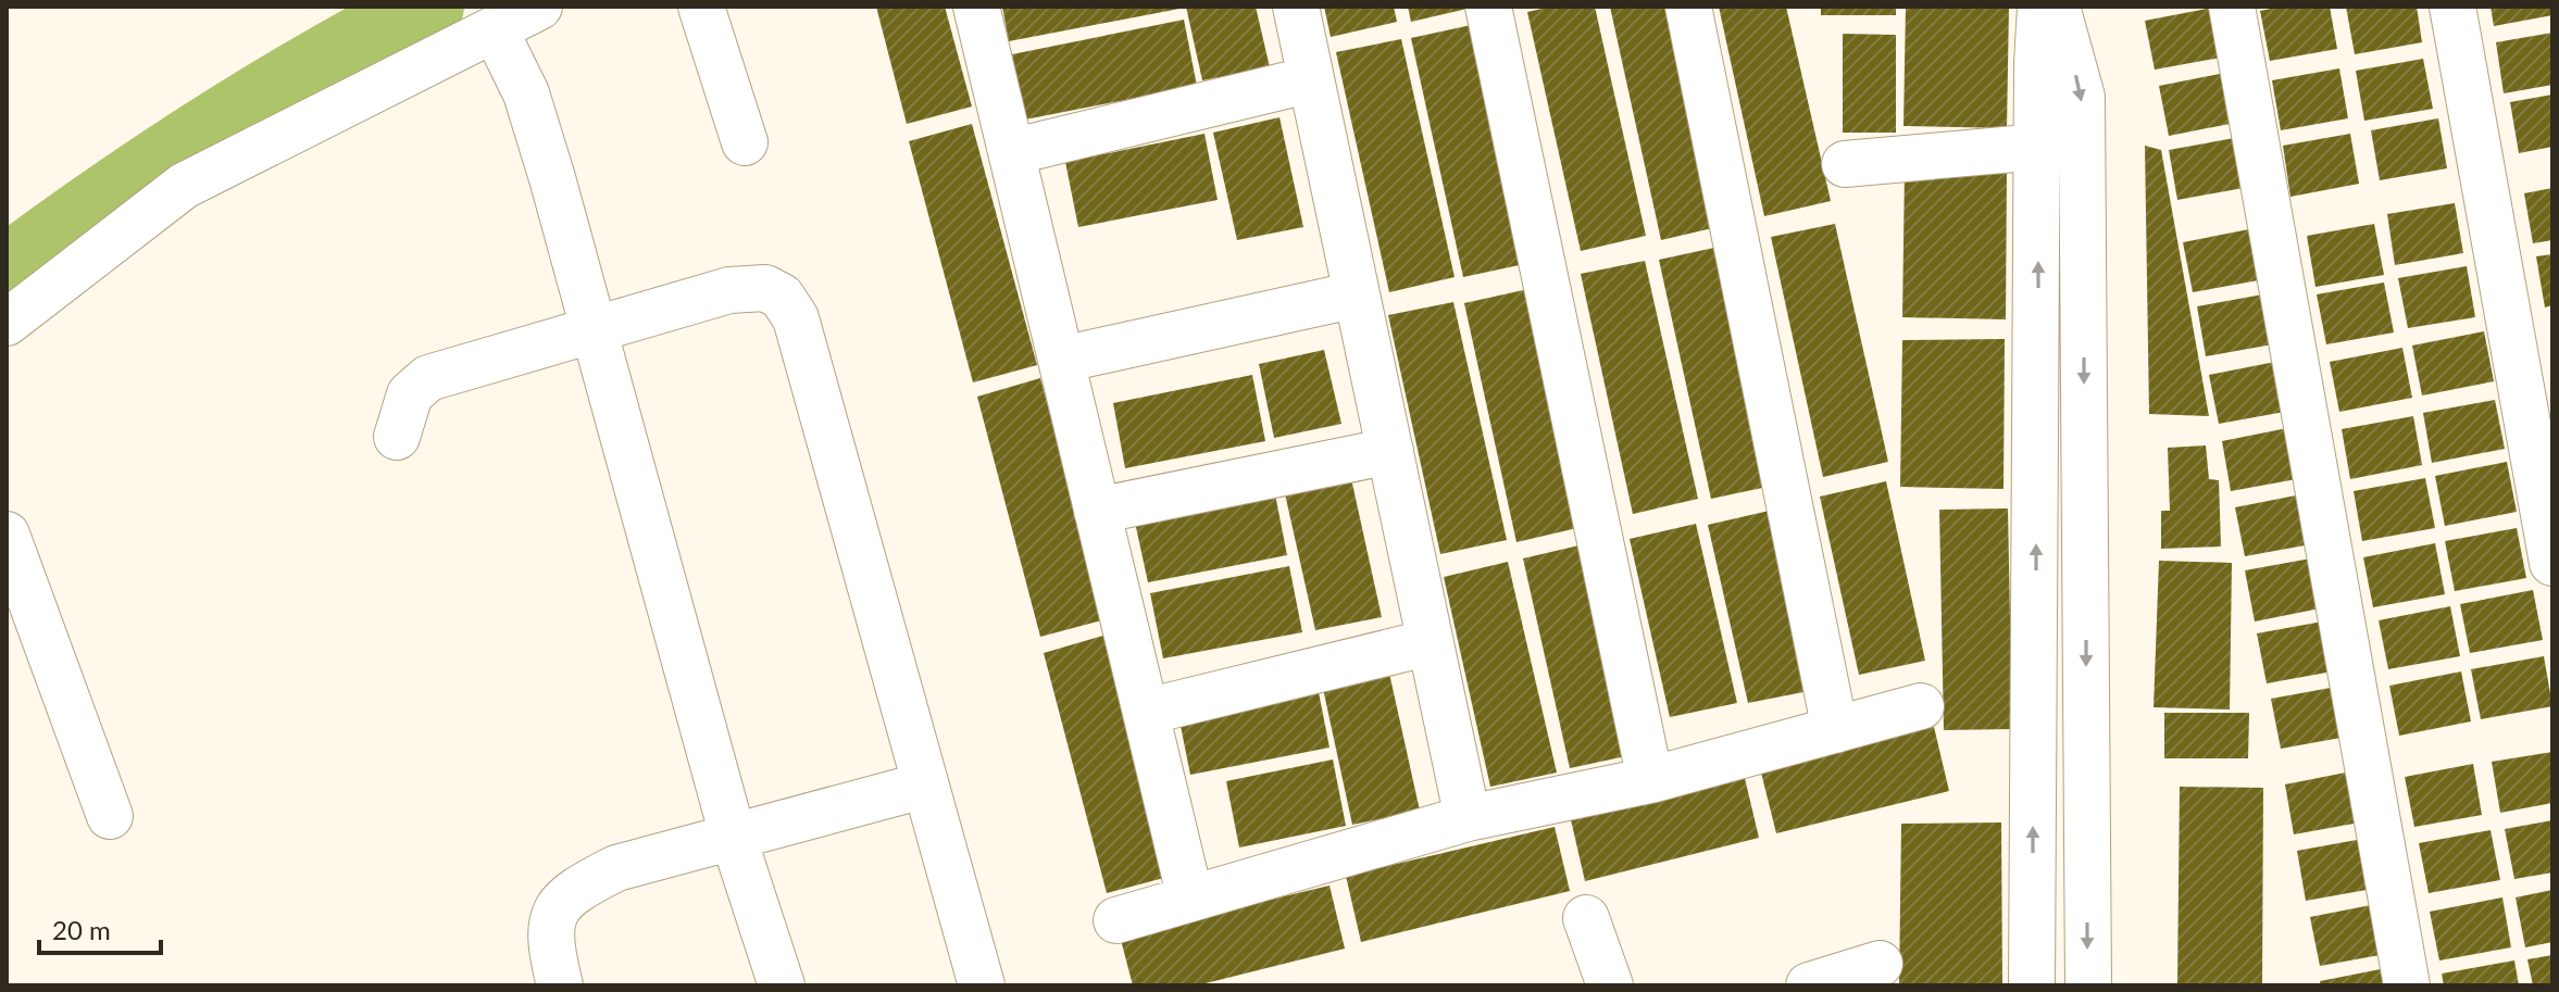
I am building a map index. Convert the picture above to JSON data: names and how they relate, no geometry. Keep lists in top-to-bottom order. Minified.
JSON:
{"scale_bar":"20 m"}
